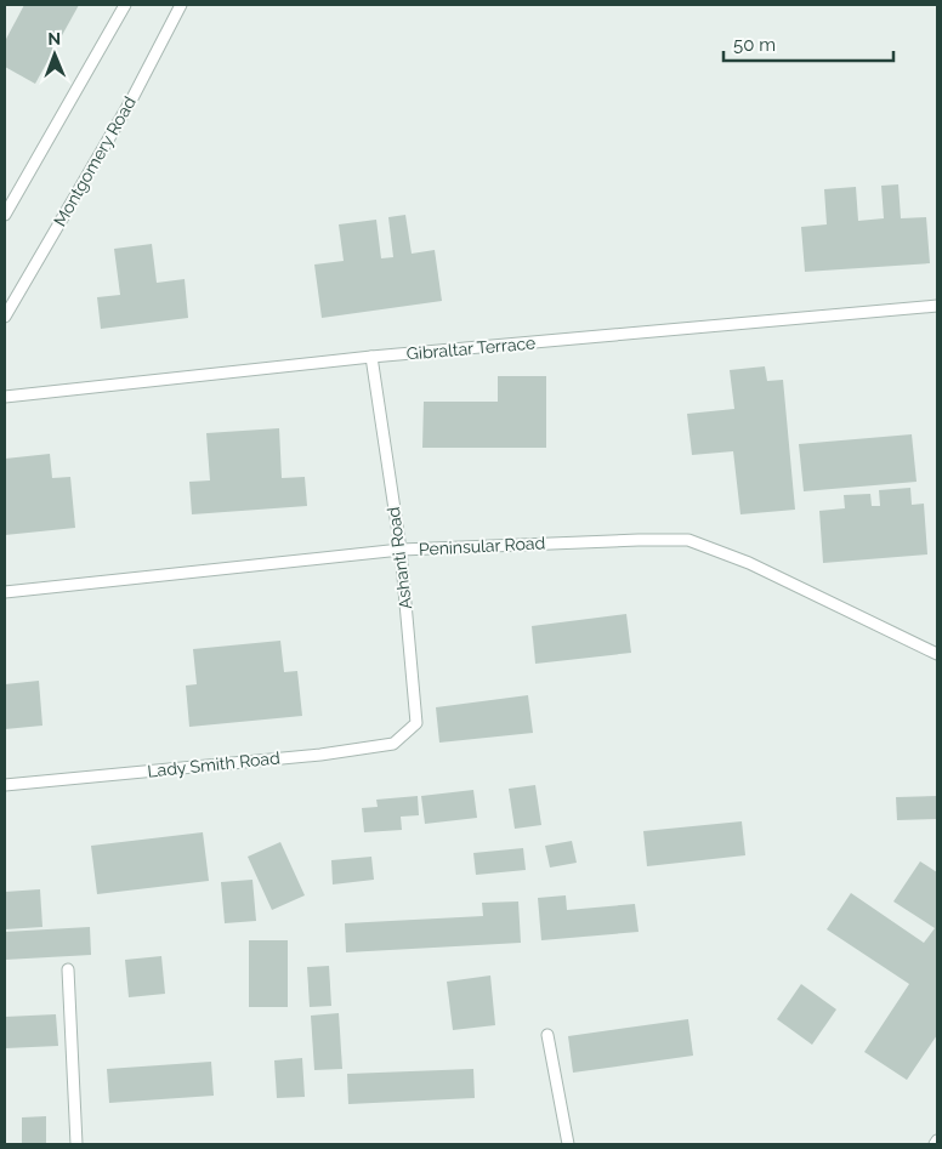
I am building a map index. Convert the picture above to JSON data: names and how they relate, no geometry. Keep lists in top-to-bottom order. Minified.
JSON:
{"streets":{"lane":["Montgomery Road","Gibraltar Terrace","Peninsular Road","Ashanti Road","Lady Smith Road"]},"crossings":[["Gibraltar Terrace","Ashanti Road"],["Peninsular Road","Ashanti Road"],["Ashanti Road","Lady Smith Road"]],"scale_bar":"50 m","north":"top"}
